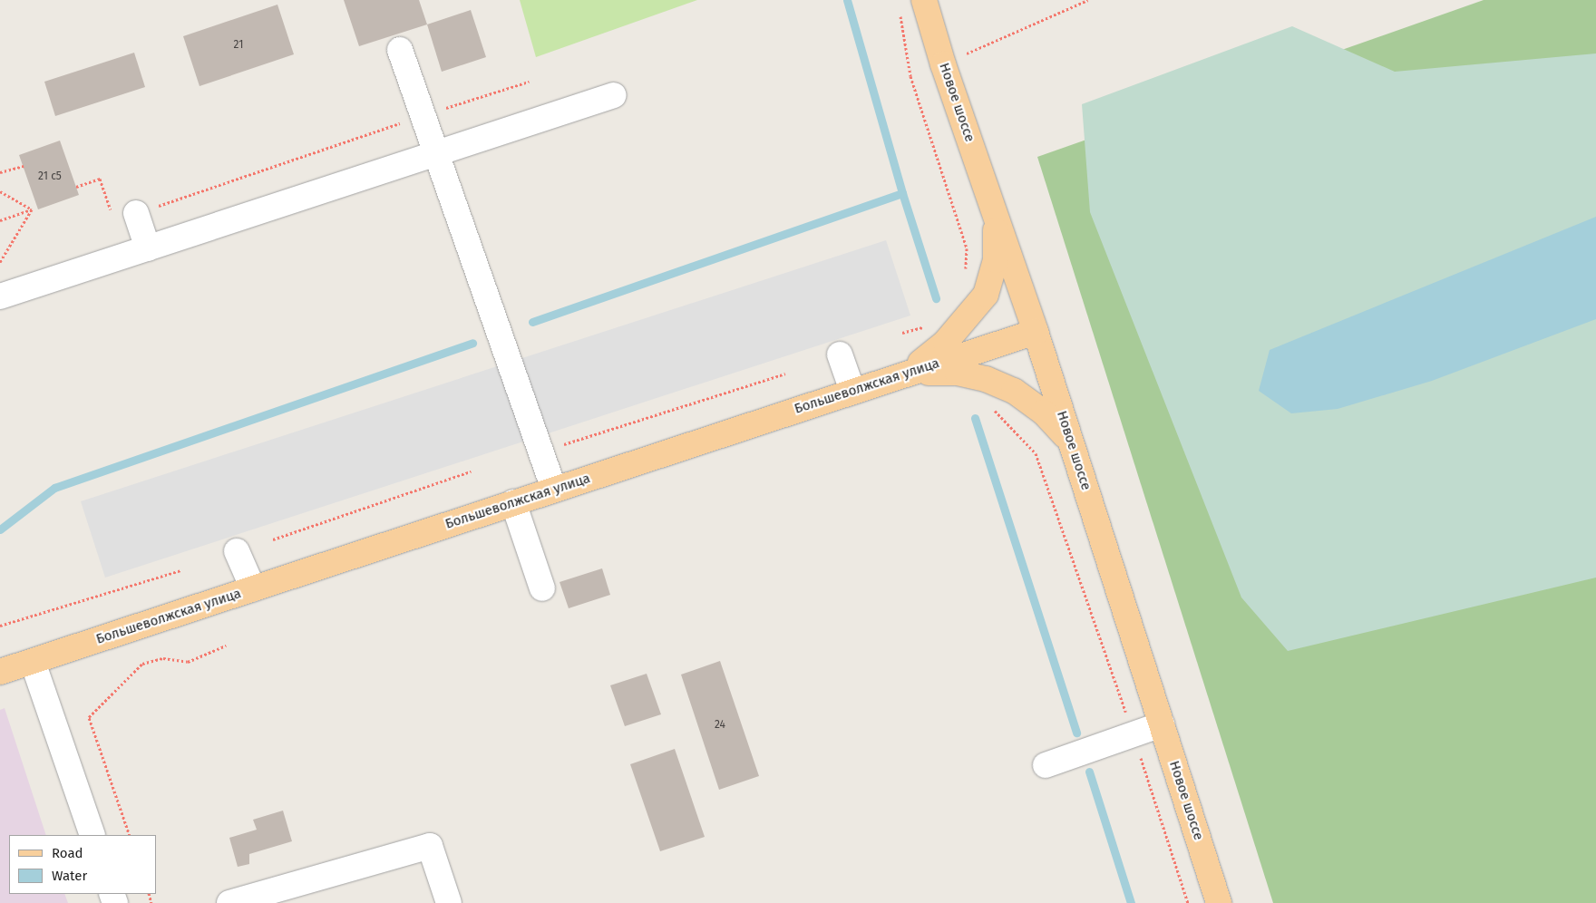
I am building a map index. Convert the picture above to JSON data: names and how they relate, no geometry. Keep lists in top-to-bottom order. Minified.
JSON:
{"streets":{"main road":["Новое шоссе","Большеволжская улица"]},"crossings":[["Новое шоссе","Большеволжская улица"]],"house_numbers":["21","21 с5","24"],"legend":["Road","Water"]}
